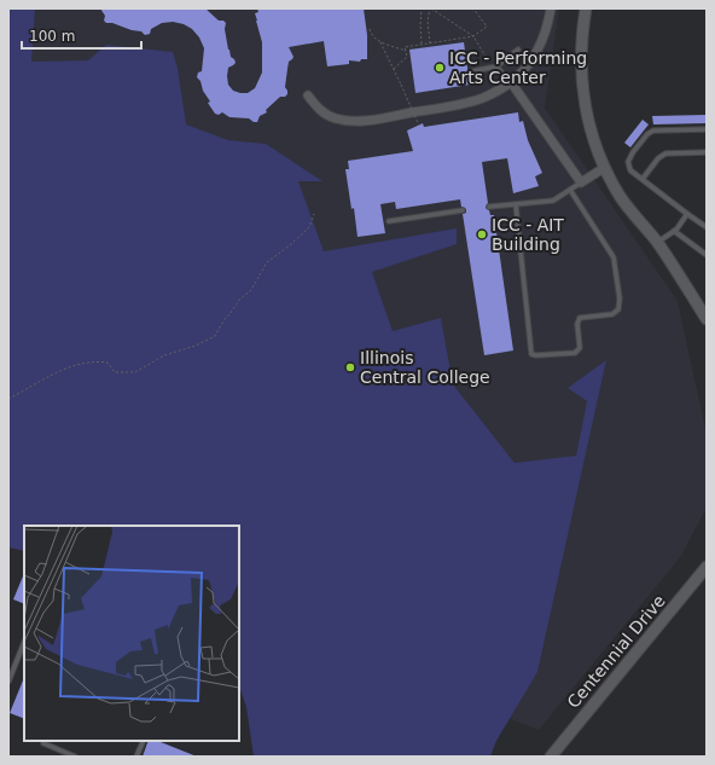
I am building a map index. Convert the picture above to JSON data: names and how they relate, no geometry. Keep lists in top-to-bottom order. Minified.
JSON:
{"streets":{"main road":["Centennial Drive"]},"places":["ICC - Performing Arts Center","ICC - AIT Building","Illinois Central College"],"scale_bar":"100 m"}
